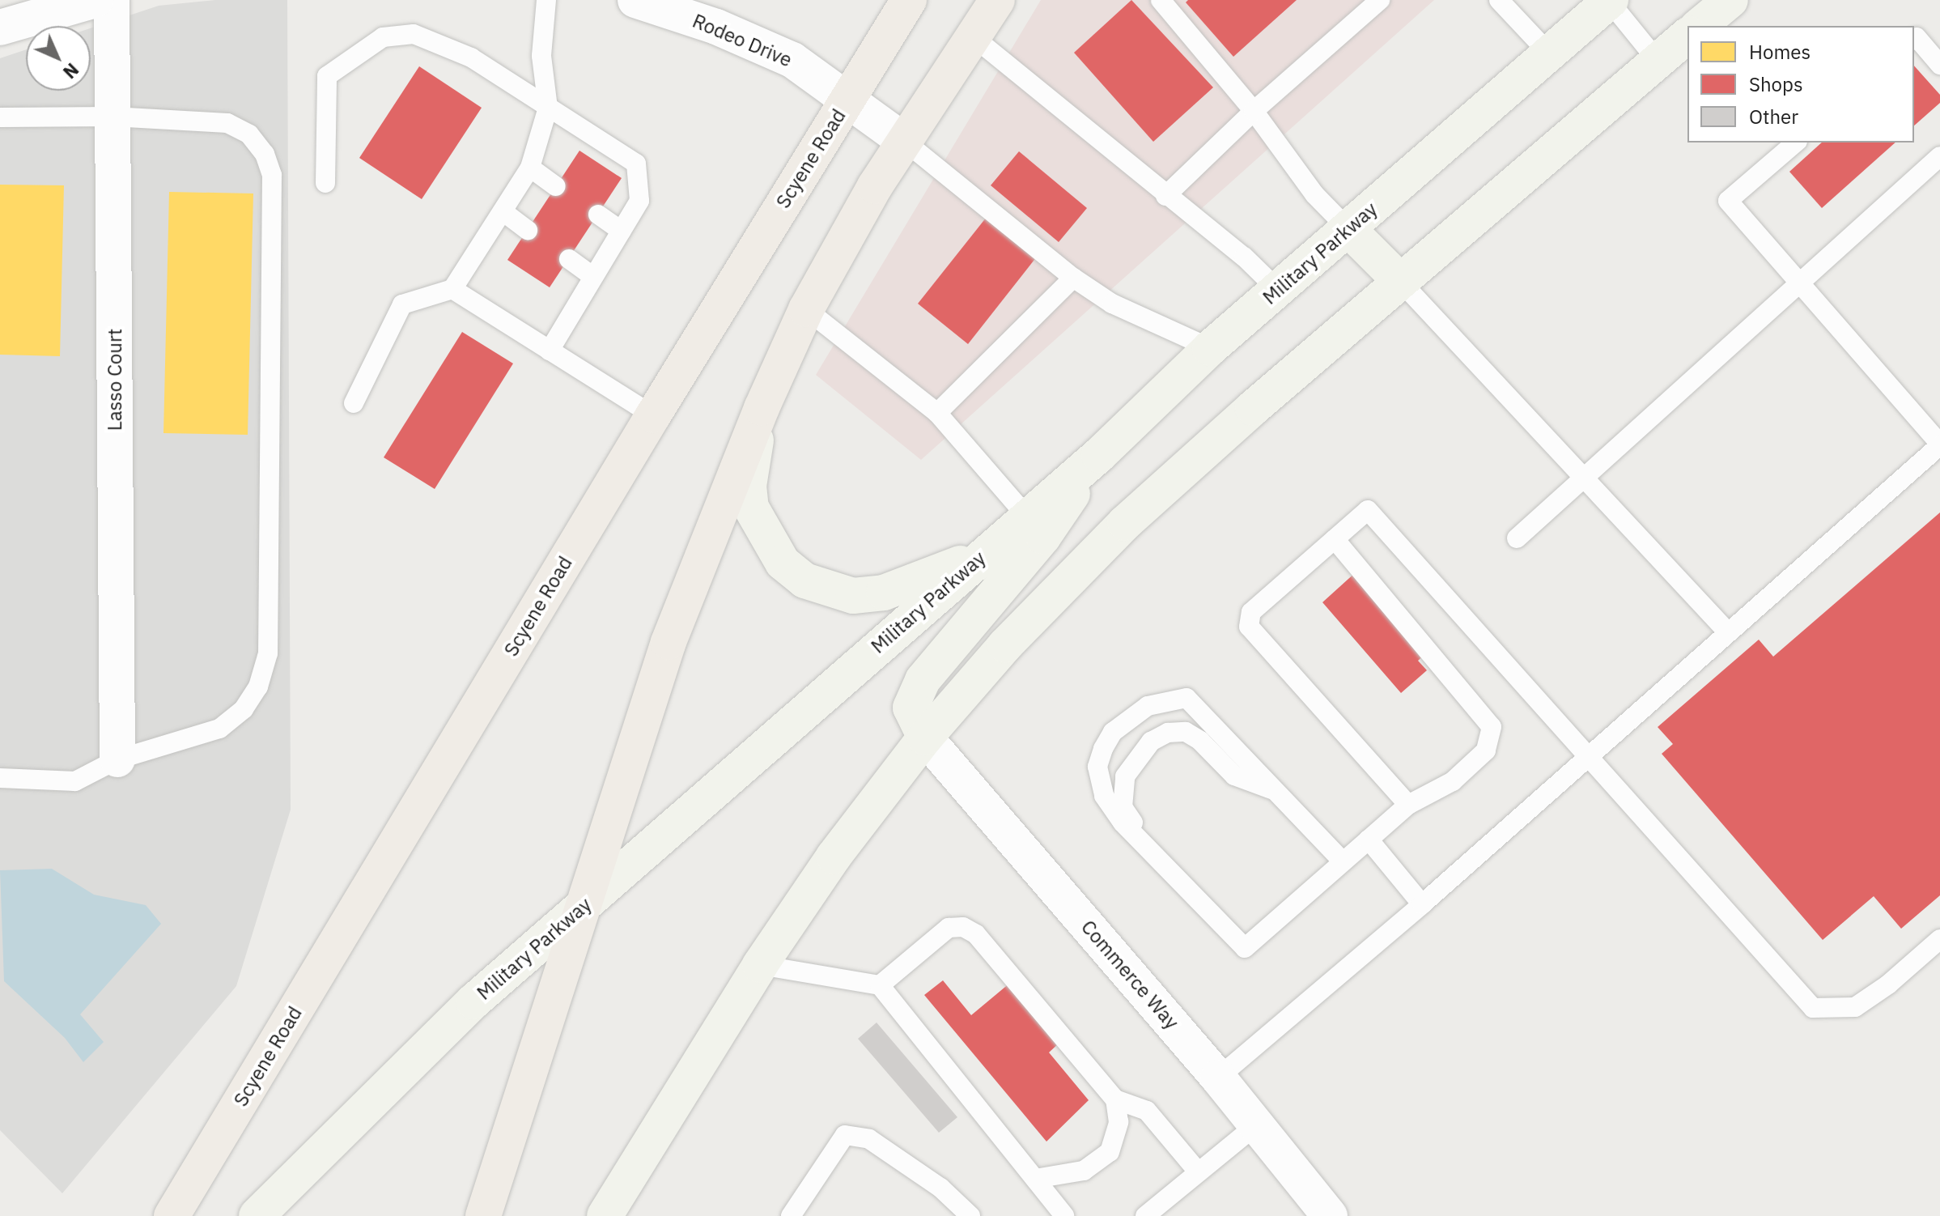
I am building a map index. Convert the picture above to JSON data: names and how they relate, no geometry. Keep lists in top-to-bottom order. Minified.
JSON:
{"streets":{"main road":["Scyene Road","Military Parkway"],"street":["Rodeo Drive","Lasso Court","Commerce Way"]},"crossings":[["Rodeo Drive","Scyene Road"]],"legend":["Homes","Shops","Other"],"north":"bottom right"}
